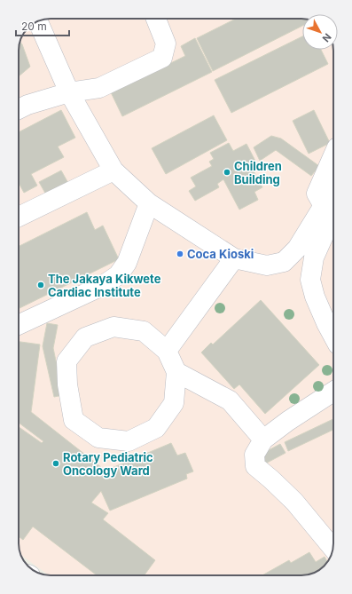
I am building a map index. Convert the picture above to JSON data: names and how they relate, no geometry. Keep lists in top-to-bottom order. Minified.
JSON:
{"places":["Children Building","Coca Kioski","The Jakaya Kikwete Cardiac Institute","Rotary Pediatric Oncology Ward"],"scale_bar":"20 m","north":"bottom right"}
